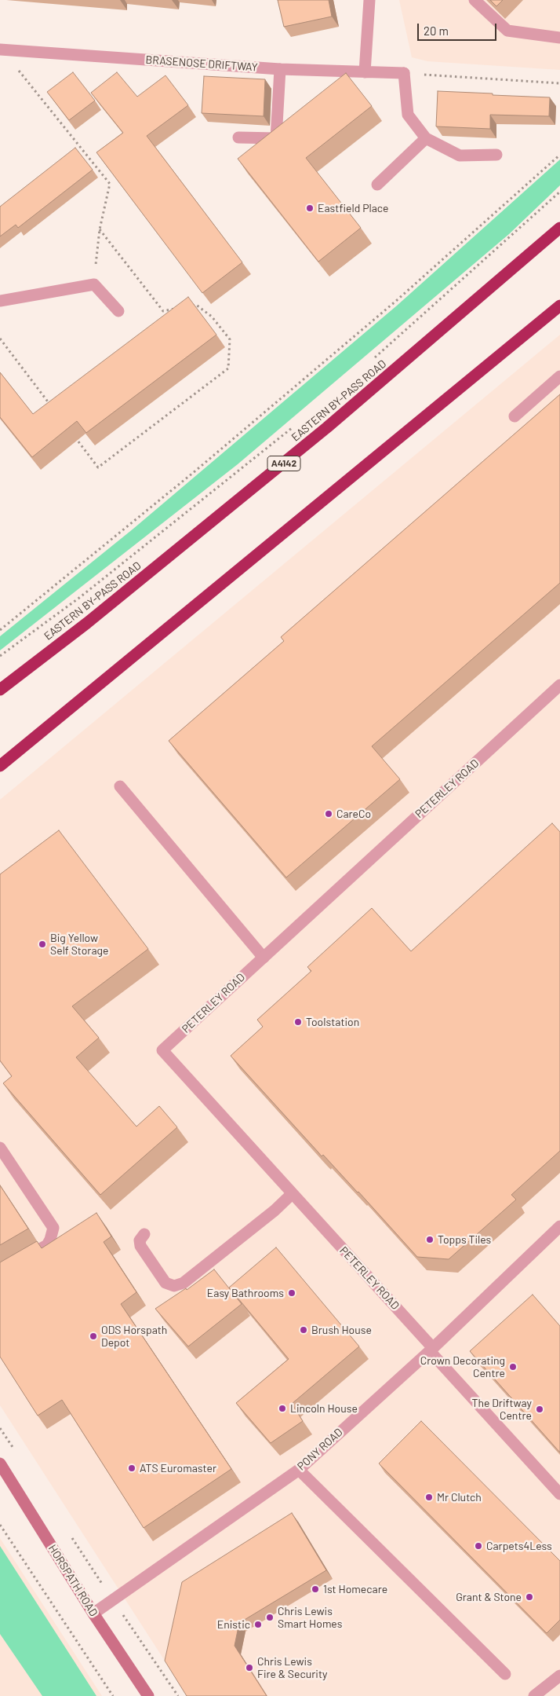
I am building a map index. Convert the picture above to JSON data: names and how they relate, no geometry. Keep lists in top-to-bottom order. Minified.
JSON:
{"streets":{"highway":["EASTERN BY-PASS ROAD","A4142"],"street":["BRASENOSE DRIFTWAY","PETERLEY ROAD","PONY ROAD","HORSPATH ROAD"]},"crossings":[["PETERLEY ROAD","PONY ROAD"],["PONY ROAD","HORSPATH ROAD"]],"places":["Eastfield Place","CareCo","Big Yellow Self Storage","Toolstation","Topps Tiles","Easy Bathrooms","Brush House","ODS Horspath Depot","Crown Decorating Centre","Lincoln House","The Driftway Centre","ATS Euromaster","Mr Clutch","Carpets4Less","1st Homecare","Grant & Stone","Chris Lewis Smart Homes","Enistic","Chris Lewis Fire & Security"],"scale_bar":"20 m"}
